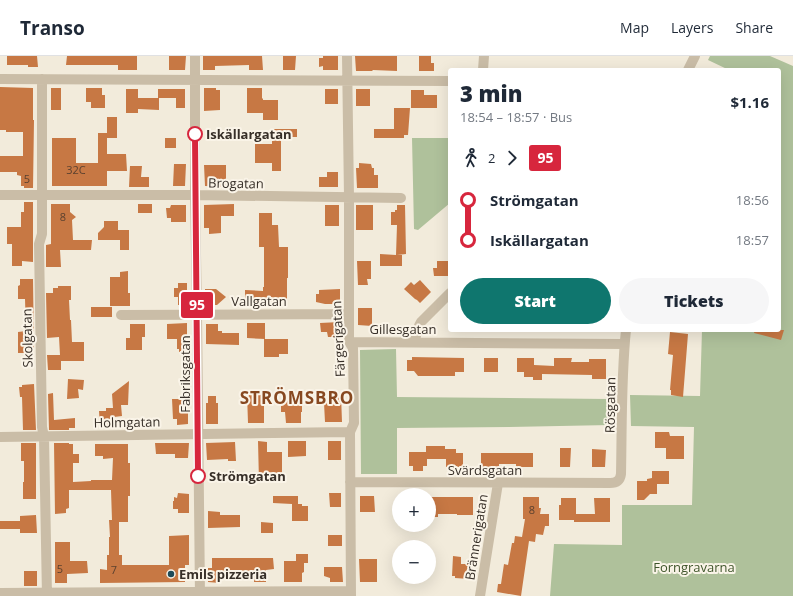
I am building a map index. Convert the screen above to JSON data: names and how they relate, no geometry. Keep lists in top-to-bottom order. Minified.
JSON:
{"streets":{"street":["Brogatan","Vallgatan","Gillesgatan","Skolgatan","Färgerigatan","Fabriksgatan","Rösgatan","Holmgatan","Svärdsgatan","Brännerigatan"]},"crossings":[["Brogatan","Skolgatan"],["Brogatan","Färgerigatan"],["Brogatan","Fabriksgatan"],["Vallgatan","Färgerigatan"],["Vallgatan","Fabriksgatan"],["Gillesgatan","Färgerigatan"],["Gillesgatan","Rösgatan"],["Skolgatan","Holmgatan"],["Färgerigatan","Holmgatan"],["Färgerigatan","Svärdsgatan"],["Fabriksgatan","Holmgatan"],["Rösgatan","Svärdsgatan"],["Svärdsgatan","Brännerigatan"]],"districts":["STRÖMSBRO"],"parks":["Forngravarna"],"places":["Iskällargatan","Strömgatan","Emils pizzeria"],"lines":["bus line 95"],"house_numbers":["32C","5","8","8","5","7"],"page":{"header":"Transo","nav":["Map","Layers","Share"],"on_map":"95","heading":["3 min","18:54 – 18:57 · Bus","$1.16"],"legs":["2","95"],"list":[{"name":"Strömgatan","value":"18:56"},{"name":"Iskällargatan","value":"18:57"}],"buttons":["Start","Tickets"],"map_buttons":["+","−"]}}
